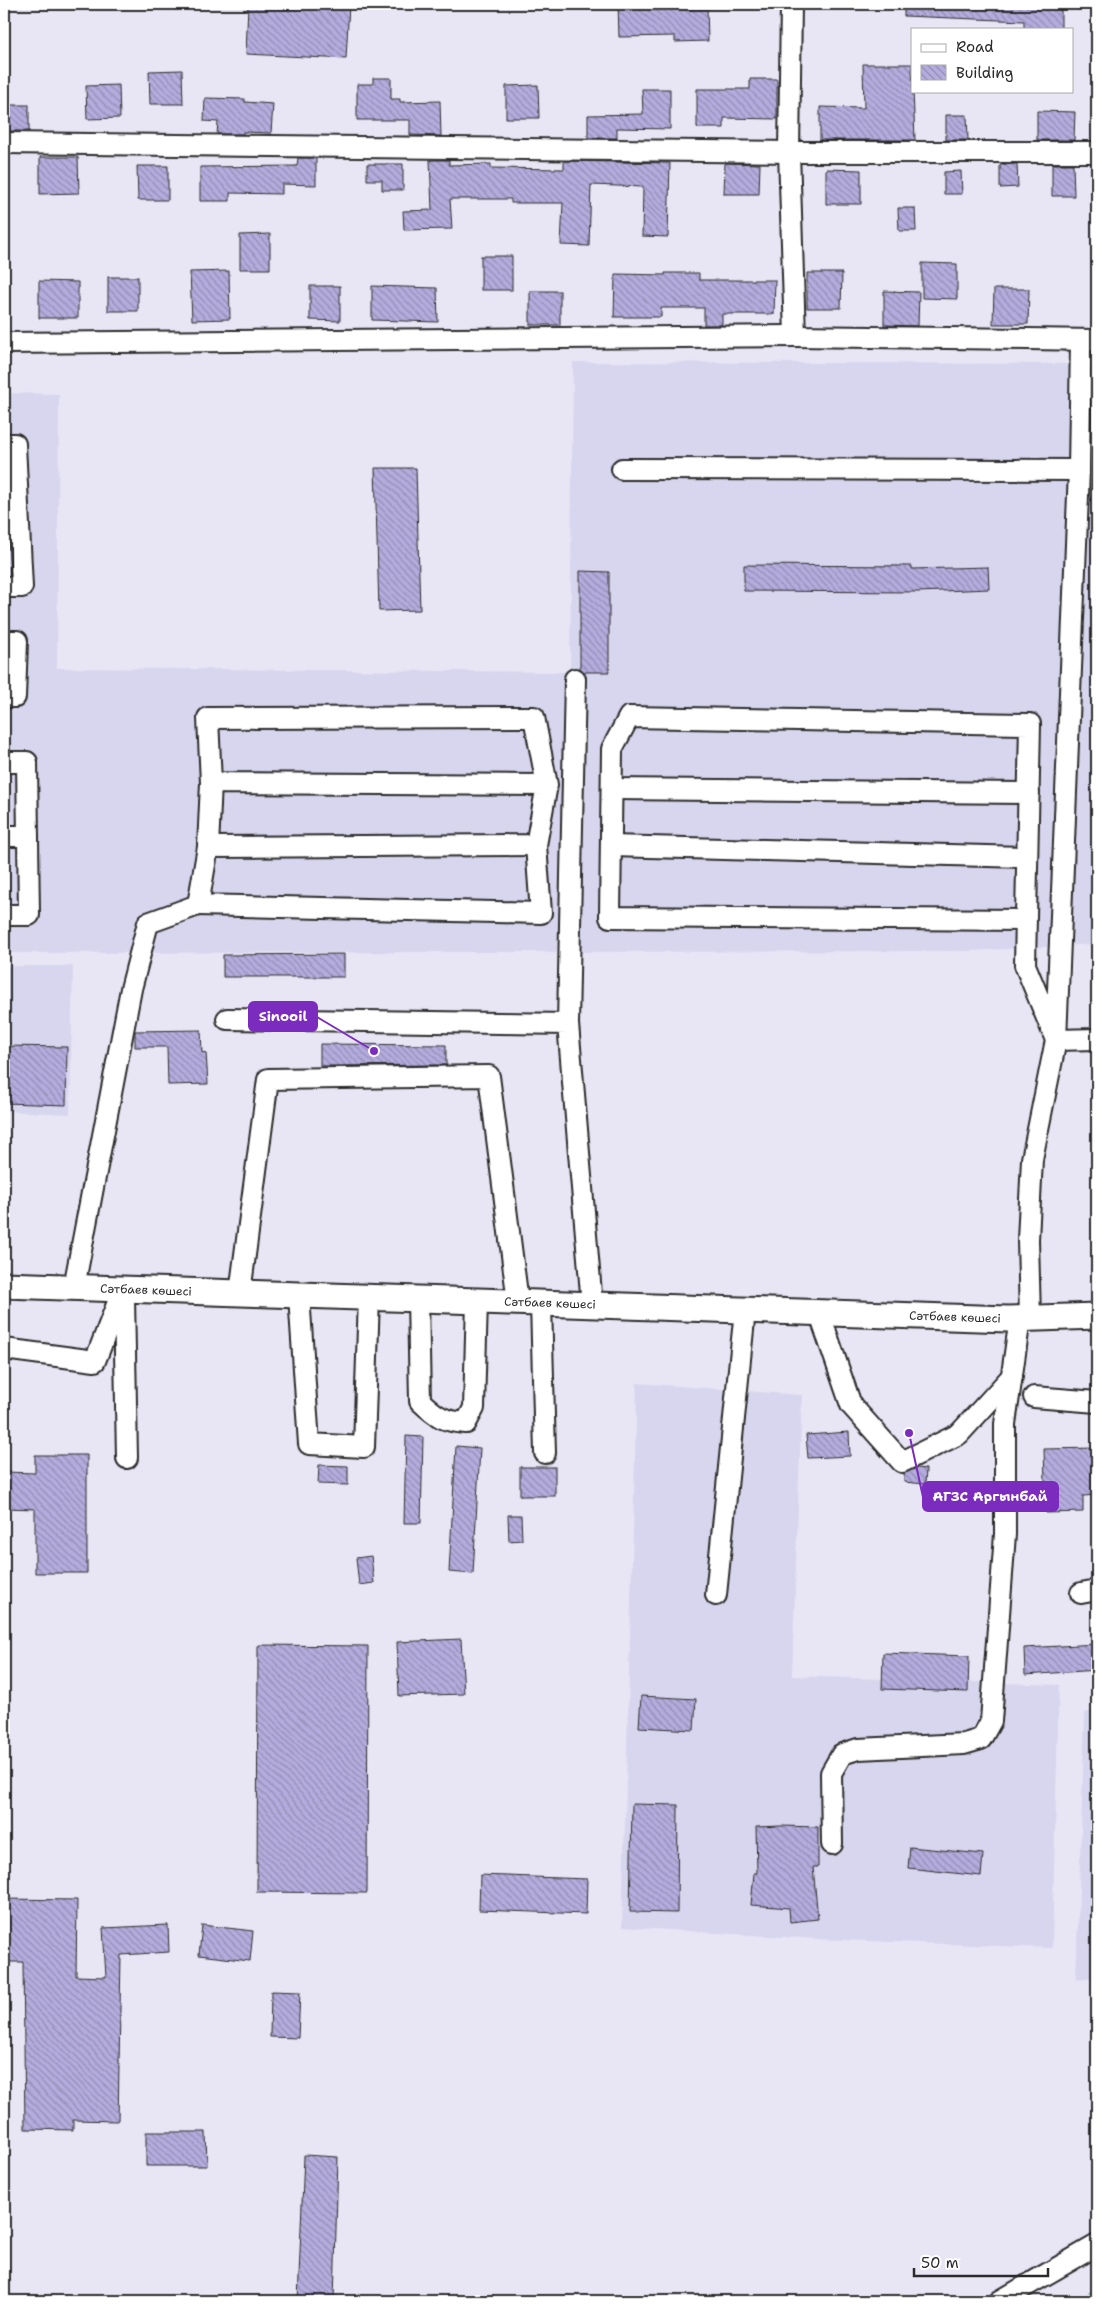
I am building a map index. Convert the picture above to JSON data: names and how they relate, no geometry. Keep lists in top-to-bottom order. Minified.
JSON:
{"streets":{"main road":["Сәтбаев көшесі"]},"places":["Sinooil","АГЗС Аргынбай"],"legend":["Road","Building"],"scale_bar":"50 m"}
